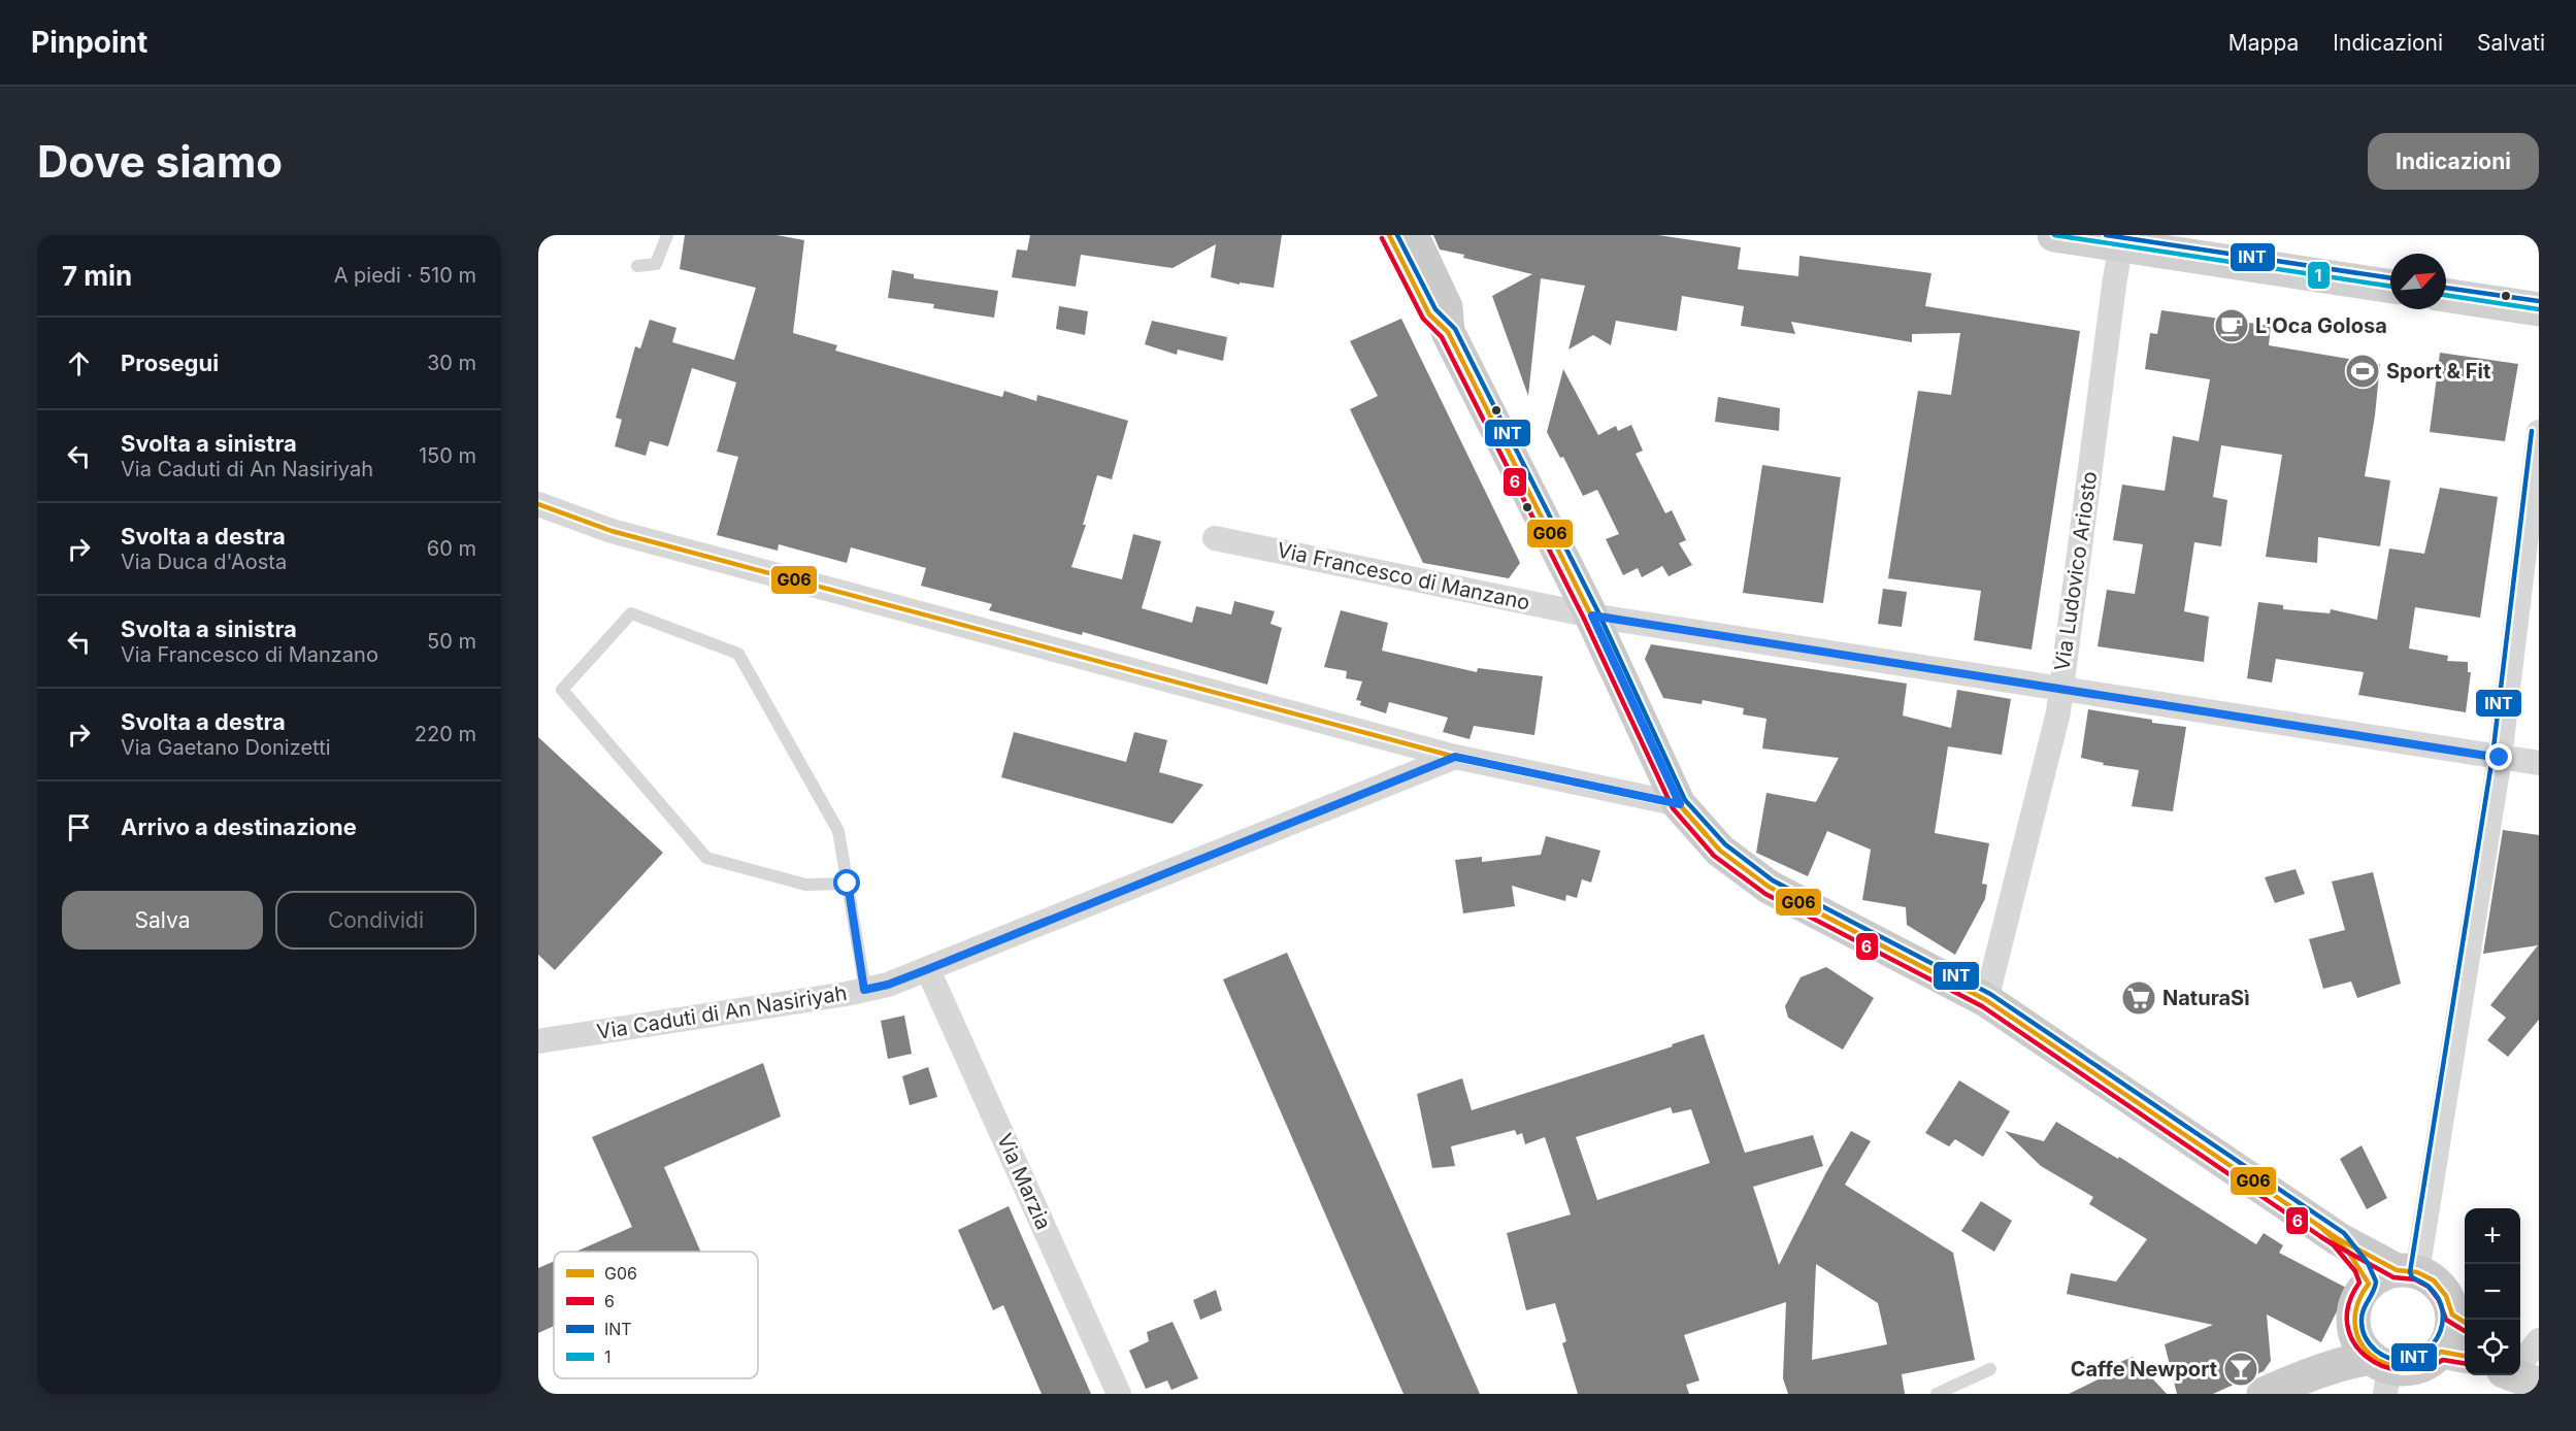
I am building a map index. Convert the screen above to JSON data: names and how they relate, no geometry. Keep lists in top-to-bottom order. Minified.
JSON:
{"streets":{"street":["Via Ludovico Ariosto","Via Francesco di Manzano","Via Caduti di An Nasiriyah","Via Marzia"]},"crossings":[["Via Ludovico Ariosto","Via Francesco di Manzano"],["Via Caduti di An Nasiriyah","Via Marzia"]],"places":{"cafe":["L'Oca Golosa"],"sports":["Sport & Fit"],"supermarket":["NaturaSì"],"bar":["Caffe Newport"]},"lines":["transit line G06","transit line INT","transit line 1","transit line 6"],"legend":["G06","6","INT","1"],"north":"top right","page":{"header":"Pinpoint","nav":["Mappa","Indicazioni","Salvati"],"buttons":["Indicazioni",["Salva","Condividi"]],"title":"Dove siamo","heading":["7 min","A piedi · 510 m"],"list":[["Prosegui","30 m"],["Svolta a sinistra","Via Caduti di An Nasiriyah","150 m"],["Svolta a destra","Via Duca d'Aosta","60 m"],["Svolta a sinistra","Via Francesco di Manzano","50 m"],["Svolta a destra","Via Gaetano Donizetti","220 m"],"Arrivo a destinazione"],"map_buttons":["+","−"]}}
